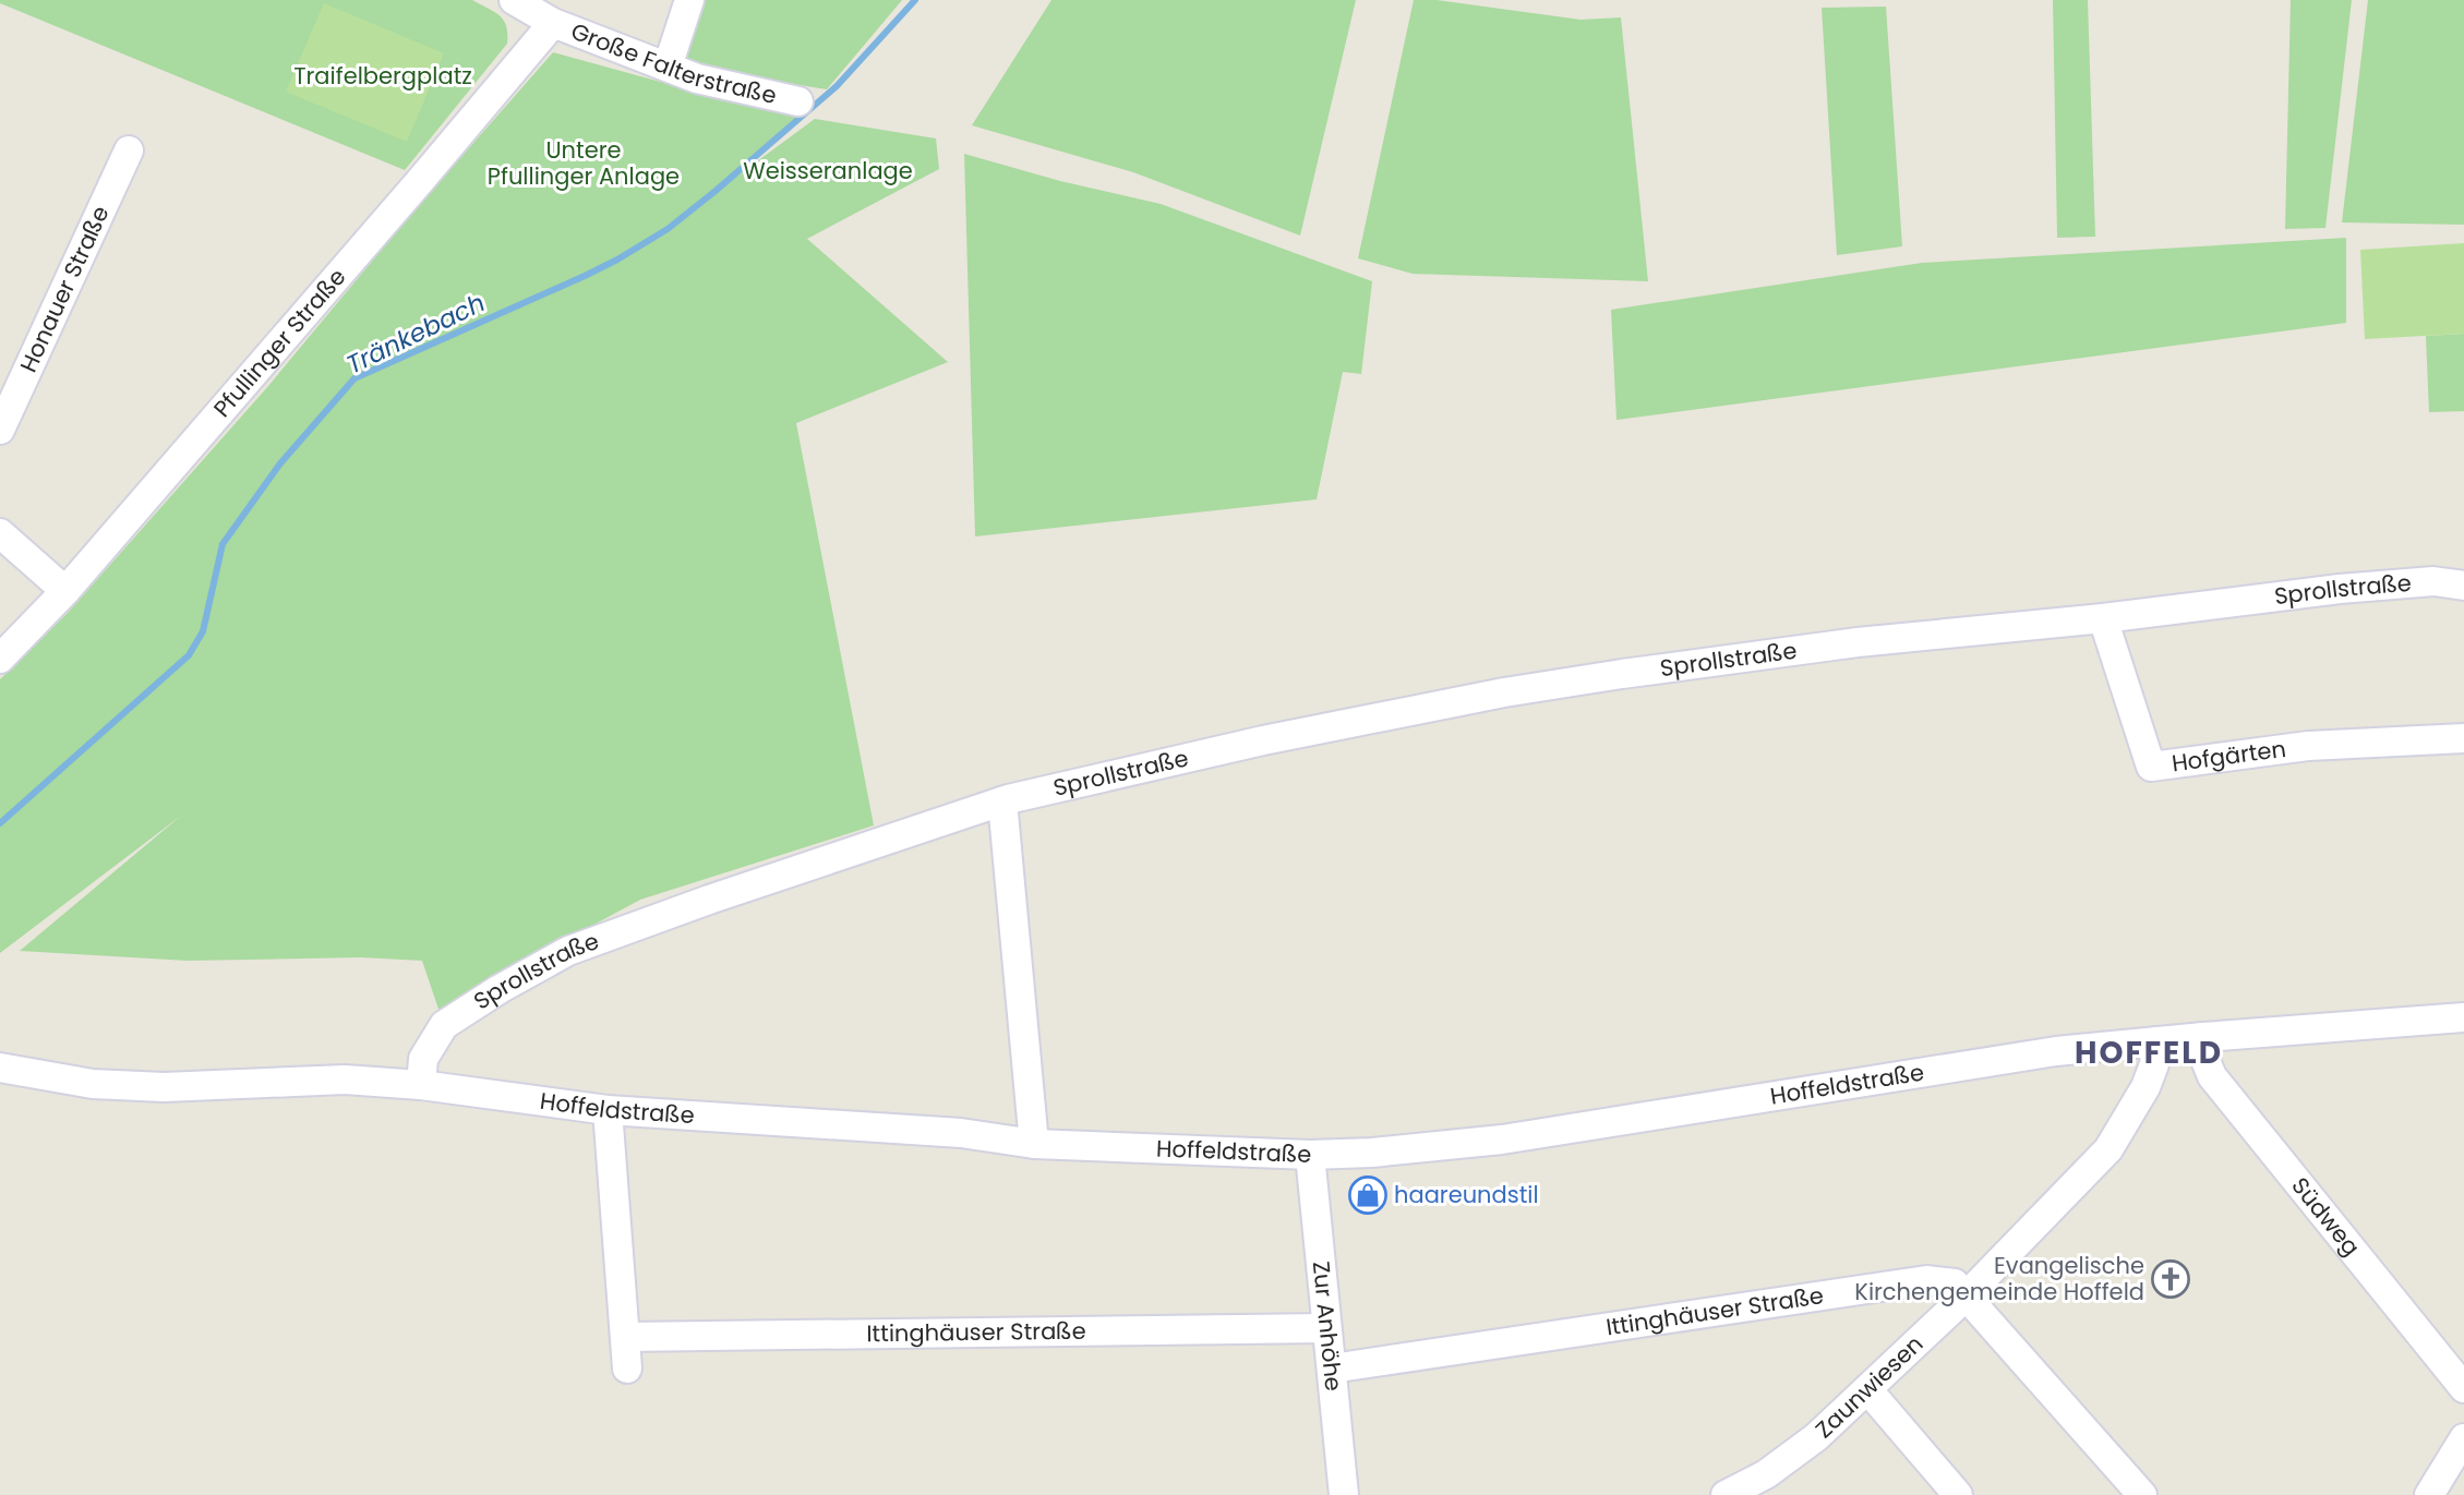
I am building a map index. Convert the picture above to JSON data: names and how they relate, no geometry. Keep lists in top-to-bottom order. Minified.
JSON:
{"streets":{"street":["Große Falterstraße","Honauer Straße","Pfullinger Straße","Sprollstraße","Hofgärten","Hoffeldstraße","Südweg","Ittinghäuser Straße","Zur Anhöhe","Zaunwiesen"]},"crossings":[["Große Falterstraße","Pfullinger Straße"],["Sprollstraße","Hofgärten"],["Sprollstraße","Hoffeldstraße"],["Hoffeldstraße","Südweg"],["Hoffeldstraße","Zur Anhöhe"],["Hoffeldstraße","Zaunwiesen"],["Ittinghäuser Straße","Zur Anhöhe"],["Ittinghäuser Straße","Zaunwiesen"]],"districts":["HOFFELD"],"water":["Tränkebach"],"parks":["Traifelbergplatz","Untere Pfullinger Anlage","Weisseranlage"],"places":{"shop":["haareundstil"],"church":["Evangelische Kirchengemeinde Hoffeld"]}}
